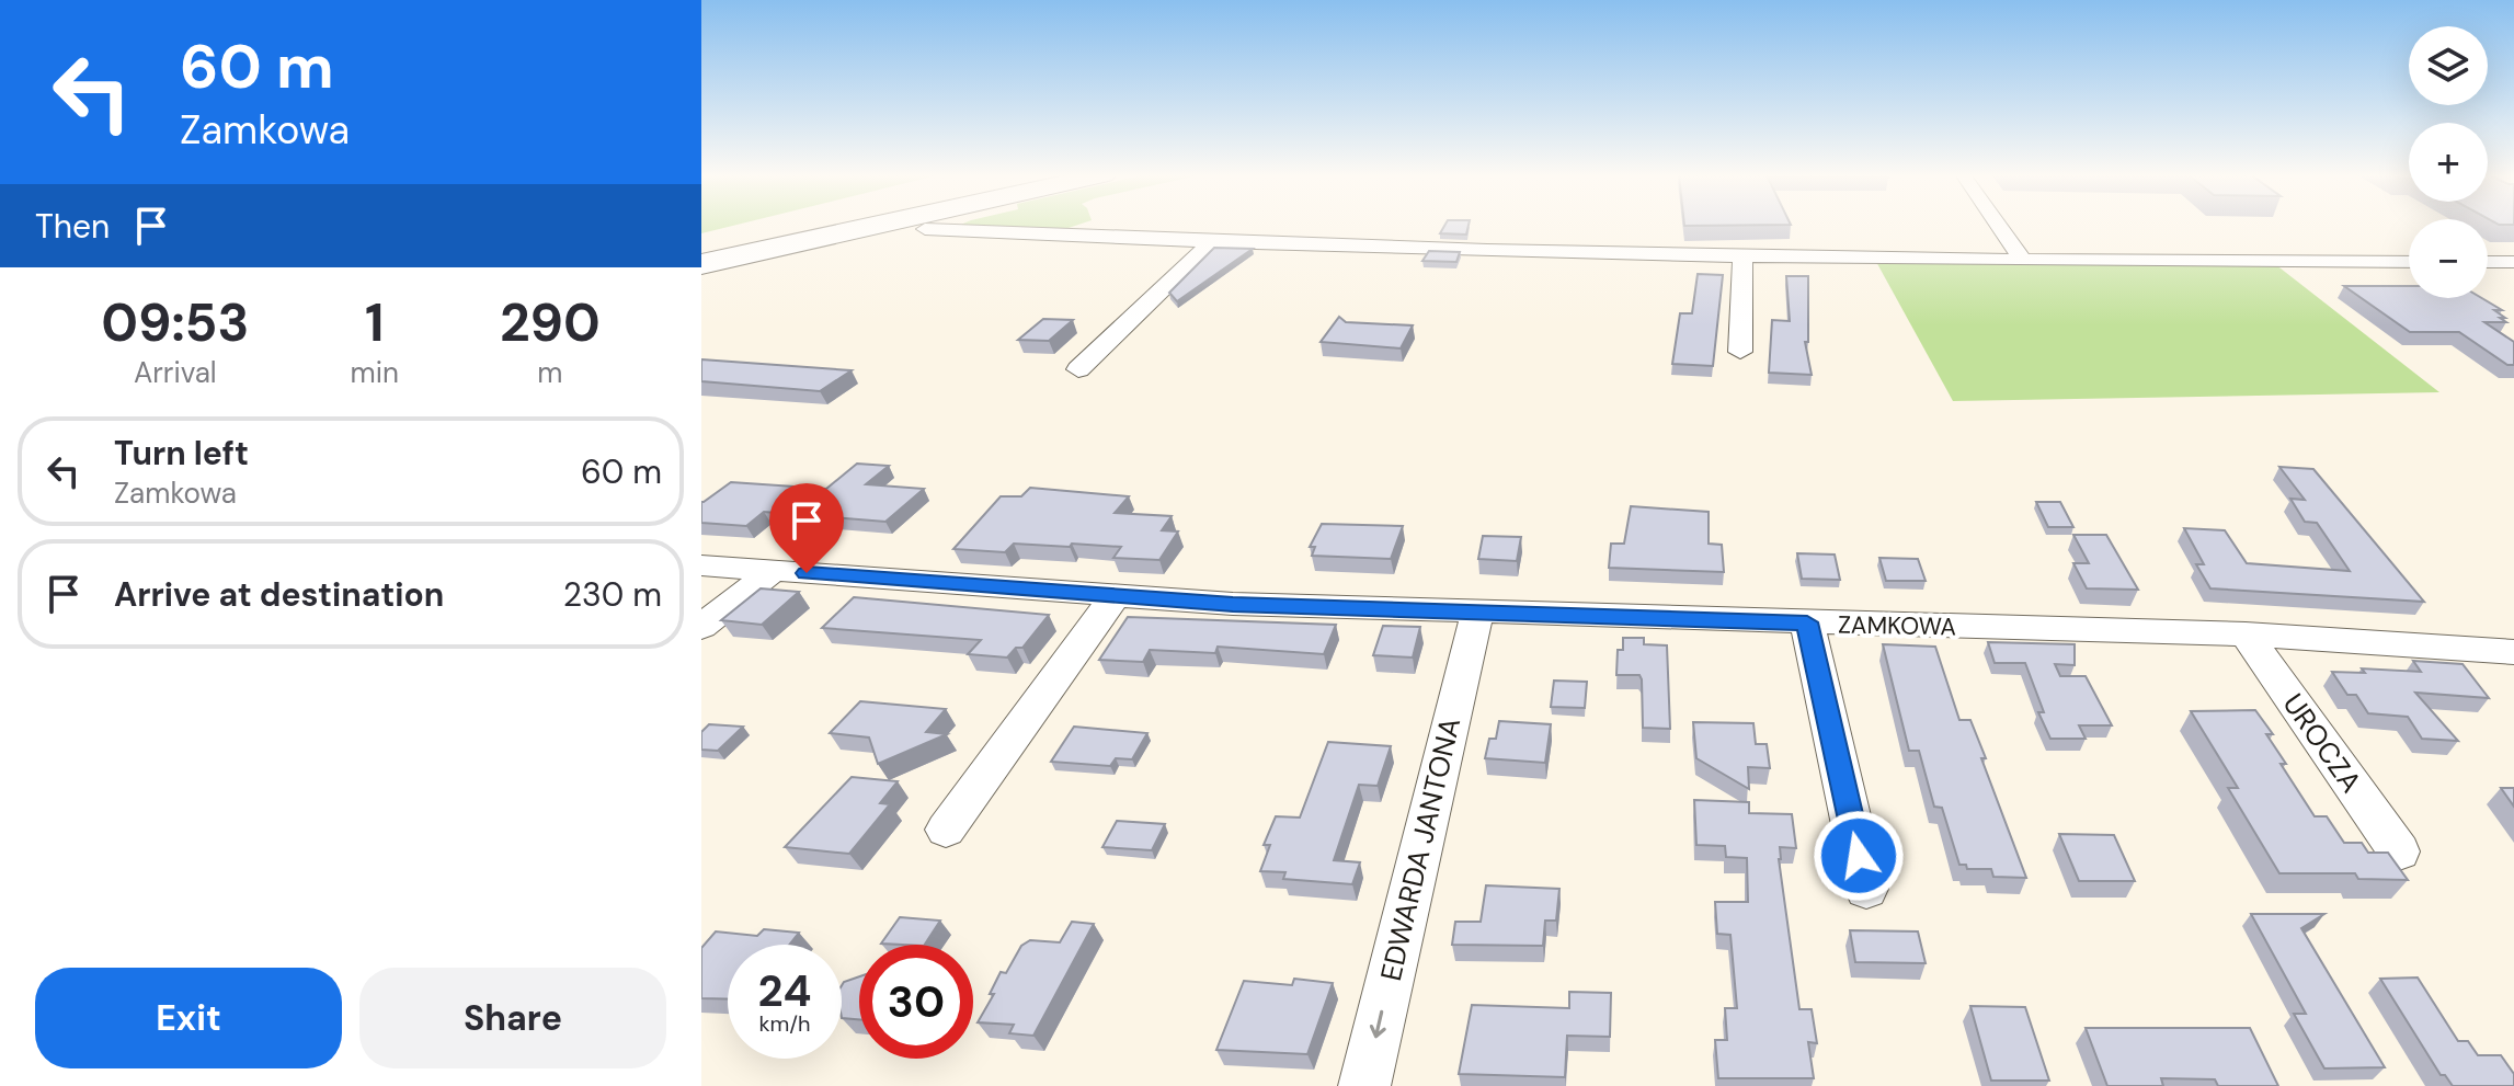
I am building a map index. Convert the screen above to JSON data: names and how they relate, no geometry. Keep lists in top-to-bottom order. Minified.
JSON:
{"streets":{"street":["ZAMKOWA","UROCZA","EDWARDA JANTONA"]},"crossings":[["ZAMKOWA","UROCZA"],["ZAMKOWA","EDWARDA JANTONA"]],"one_way":["EDWARDA JANTONA"],"page":{"turn":["60 m","Zamkowa"],"map_buttons":["+","−"],"then":"Then","eta":["09:53","Arrival","1","min","290","m"],"list":[{"name":"Turn left","note":"Zamkowa","value":"60 m"},{"name":"Arrive at destination","value":"230 m"}],"speed":"24 km/h","limit":"30","buttons":["Exit","Share"]}}
